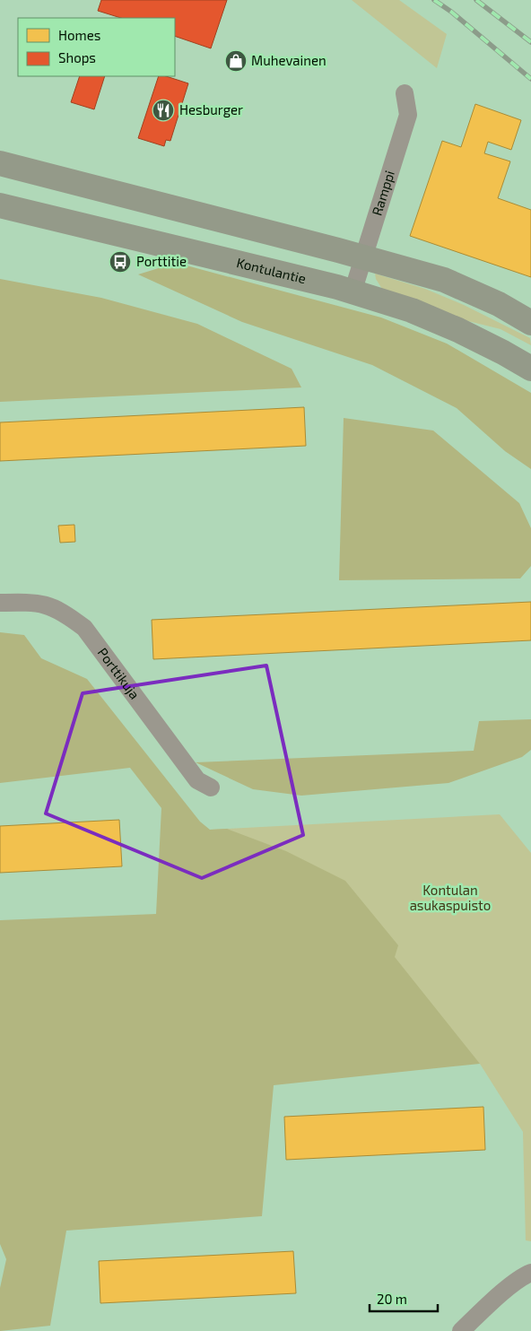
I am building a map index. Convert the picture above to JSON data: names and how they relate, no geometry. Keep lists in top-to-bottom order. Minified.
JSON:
{"streets":{"main road":["Kontulantie"],"street":["Ramppi","Porttikuja"]},"crossings":[["Ramppi","Kontulantie"]],"parks":["Kontulan asukaspuisto"],"places":{"shop":["Muhevainen"],"restaurant":["Hesburger"],"bus stop":["Porttitie"]},"legend":["Homes","Shops"],"scale_bar":"20 m"}
